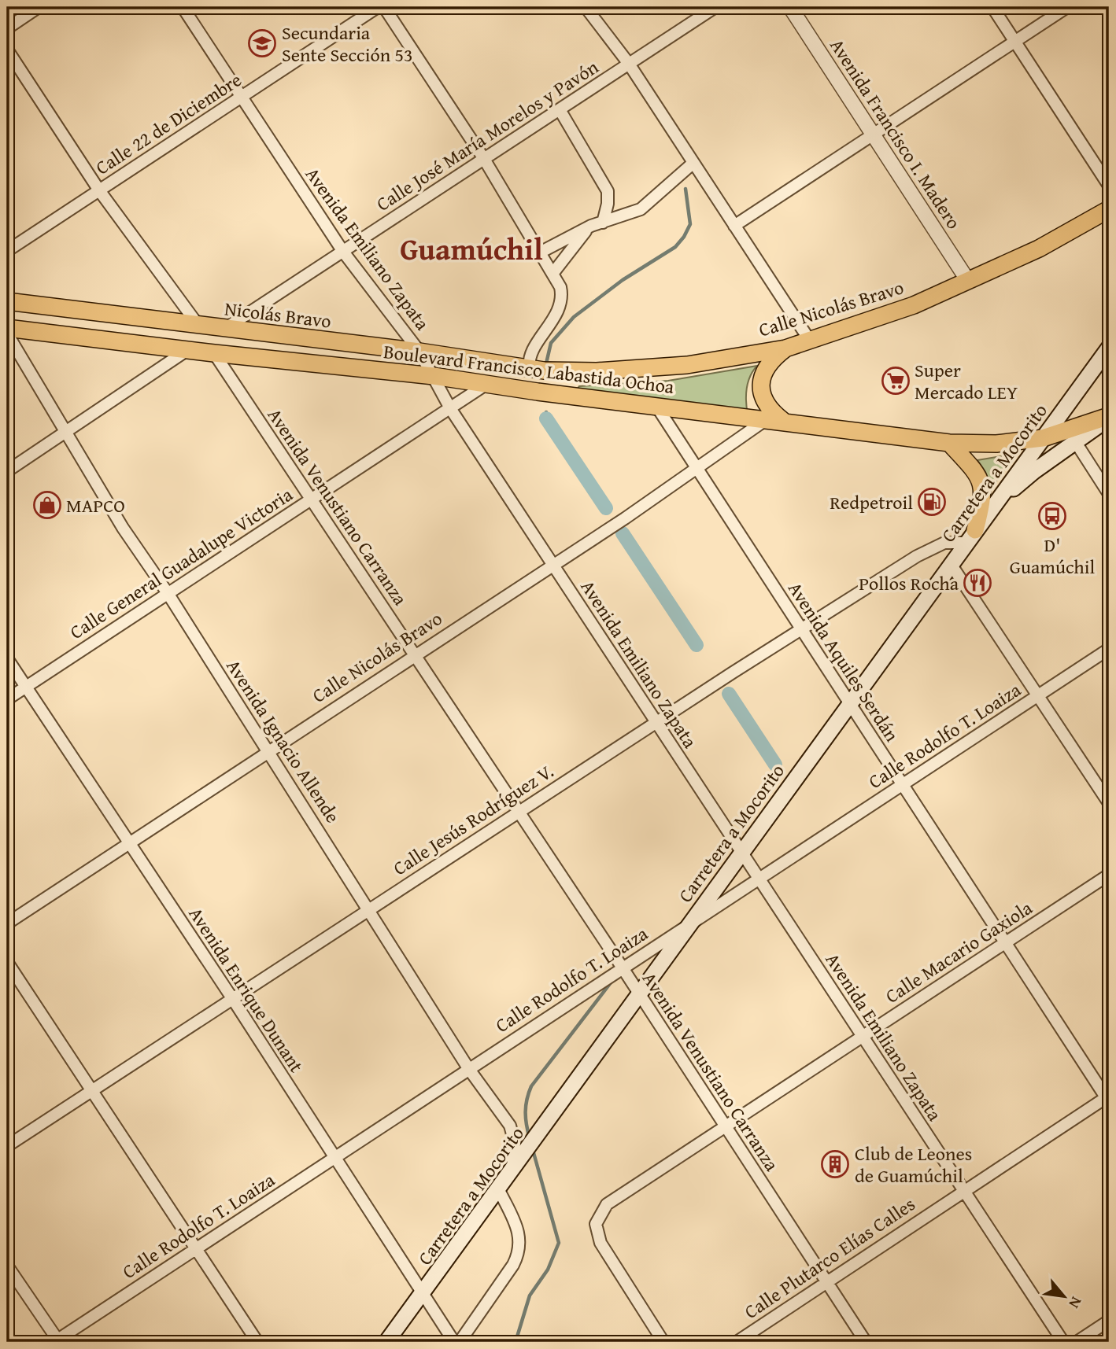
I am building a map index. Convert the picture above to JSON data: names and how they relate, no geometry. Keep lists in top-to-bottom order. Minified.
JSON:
{"streets":{"main road":["Calle Nicolás Bravo","Nicolás Bravo","Boulevard Francisco Labastida Ochoa","Carretera a Mocorito"],"street":["Calle 22 de Diciembre","Avenida Francisco I. Madero","Calle José María Morelos y Pavón","Avenida Emiliano Zapata","Avenida Venustiano Carranza","Calle General Guadalupe Victoria","Avenida Aquiles Serdán","Calle Rodolfo T. Loaiza","Avenida Ignacio Allende","Calle Jesús Rodríguez V.","Calle Macario Gaxiola","Avenida Enrique Dunant","Calle Plutarco Elías Calles"]},"crossings":[["Calle 22 de Diciembre","Avenida Emiliano Zapata"],["Avenida Francisco I. Madero","Calle Nicolás Bravo"],["Calle José María Morelos y Pavón","Avenida Emiliano Zapata"],["Calle José María Morelos y Pavón","Nicolás Bravo"],["Avenida Emiliano Zapata","Calle Nicolás Bravo"],["Avenida Emiliano Zapata","Nicolás Bravo"],["Avenida Emiliano Zapata","Boulevard Francisco Labastida Ochoa"],["Avenida Emiliano Zapata","Carretera a Mocorito"],["Avenida Emiliano Zapata","Calle General Guadalupe Victoria"],["Avenida Emiliano Zapata","Calle Rodolfo T. Loaiza"],["Avenida Emiliano Zapata","Calle Jesús Rodríguez V."],["Avenida Emiliano Zapata","Calle Macario Gaxiola"],["Avenida Emiliano Zapata","Calle Plutarco Elías Calles"],["Calle Nicolás Bravo","Nicolás Bravo"],["Calle Nicolás Bravo","Boulevard Francisco Labastida Ochoa"],["Calle Nicolás Bravo","Avenida Venustiano Carranza"],["Calle Nicolás Bravo","Avenida Aquiles Serdán"],["Calle Nicolás Bravo","Avenida Ignacio Allende"],["Calle Nicolás Bravo","Avenida Enrique Dunant"],["Boulevard Francisco Labastida Ochoa","Carretera a Mocorito"],["Boulevard Francisco Labastida Ochoa","Avenida Venustiano Carranza"],["Boulevard Francisco Labastida Ochoa","Calle General Guadalupe Victoria"],["Boulevard Francisco Labastida Ochoa","Avenida Aquiles Serdán"],["Carretera a Mocorito","Avenida Venustiano Carranza"],["Carretera a Mocorito","Avenida Aquiles Serdán"],["Carretera a Mocorito","Calle Rodolfo T. Loaiza"],["Carretera a Mocorito","Avenida Ignacio Allende"],["Carretera a Mocorito","Calle Jesús Rodríguez V."],["Carretera a Mocorito","Avenida Enrique Dunant"],["Avenida Venustiano Carranza","Calle General Guadalupe Victoria"],["Avenida Venustiano Carranza","Calle Rodolfo T. Loaiza"],["Avenida Venustiano Carranza","Calle Jesús Rodríguez V."],["Avenida Venustiano Carranza","Calle Macario Gaxiola"],["Avenida Venustiano Carranza","Calle Plutarco Elías Calles"],["Calle General Guadalupe Victoria","Avenida Ignacio Allende"],["Calle General Guadalupe Victoria","Avenida Enrique Dunant"],["Avenida Aquiles Serdán","Calle Rodolfo T. Loaiza"],["Avenida Aquiles Serdán","Calle Jesús Rodríguez V."],["Avenida Aquiles Serdán","Calle Macario Gaxiola"],["Avenida Aquiles Serdán","Calle Plutarco Elías Calles"],["Calle Rodolfo T. Loaiza","Avenida Ignacio Allende"],["Calle Rodolfo T. Loaiza","Avenida Enrique Dunant"],["Avenida Ignacio Allende","Calle Jesús Rodríguez V."],["Calle Jesús Rodríguez V.","Avenida Enrique Dunant"]],"districts":["Guamúchil"],"places":{"school or university":["Secundaria Sente Sección 53"],"supermarket":["Super Mercado LEY"],"fuel station":["Redpetroil"],"shop":["MAPCO"],"bus stop":["D' Guamúchil"],"restaurant":["Pollos Rocha"],"building":["Club de Leones de Guamúchil"]},"north":"bottom right"}
